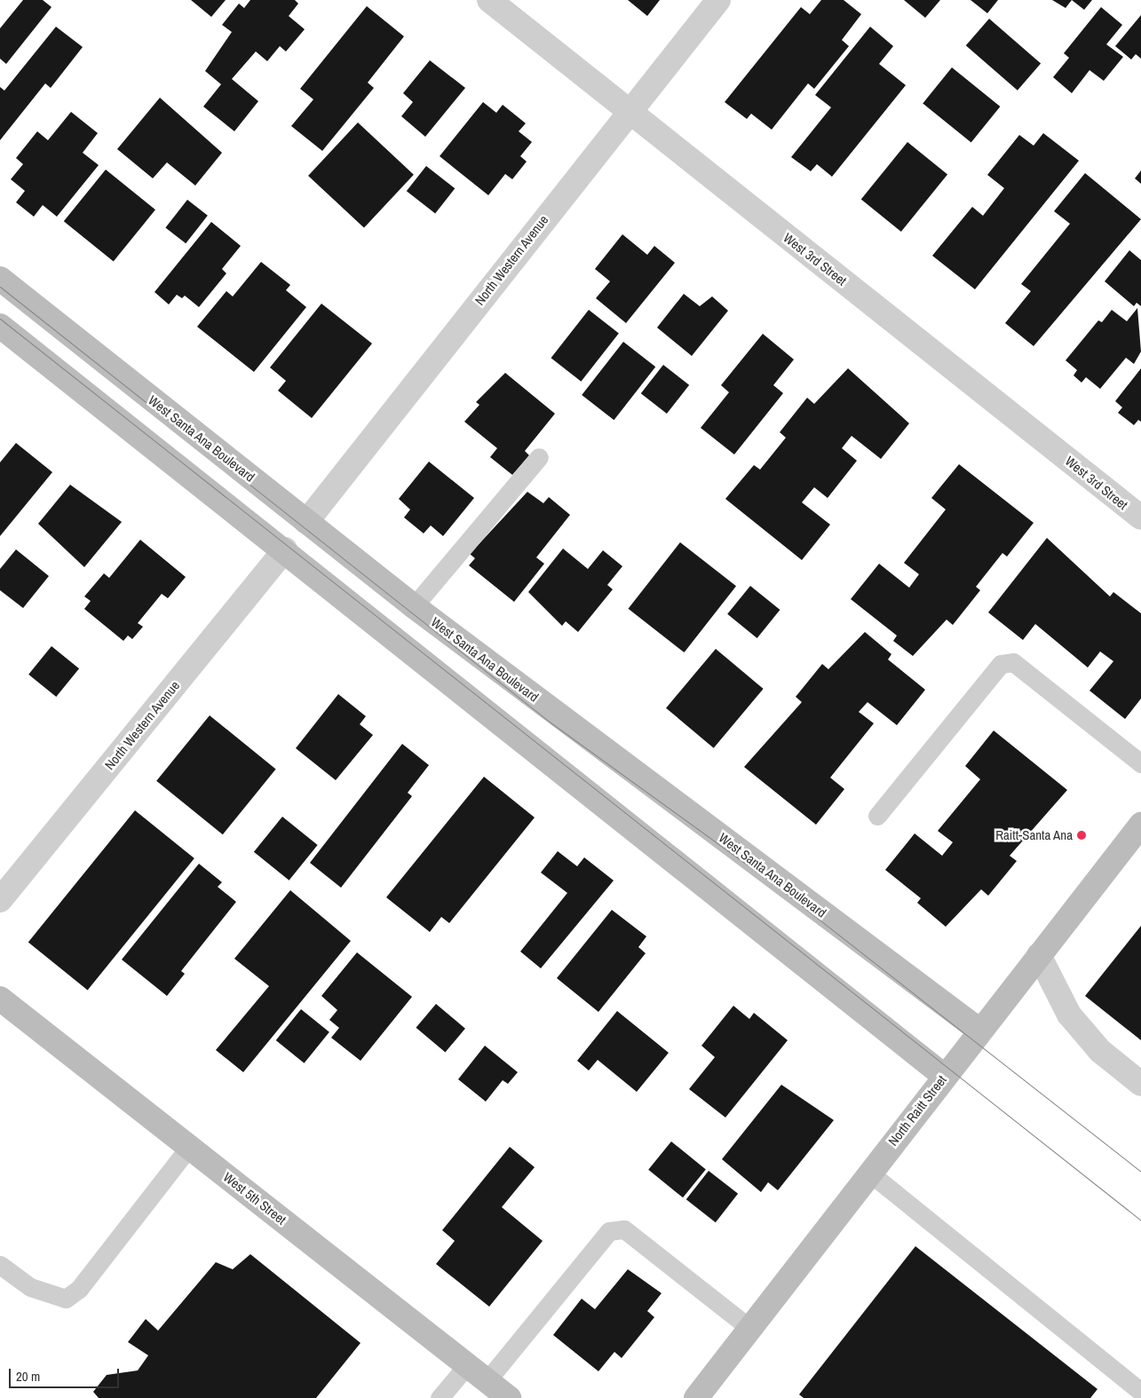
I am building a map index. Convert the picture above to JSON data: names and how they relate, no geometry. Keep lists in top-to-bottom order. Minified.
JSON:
{"streets":{"main road":["West Santa Ana Boulevard","North Raitt Street","West 5th Street"],"street":["West 3rd Street","North Western Avenue"]},"crossings":[["West 3rd Street","North Western Avenue"],["North Western Avenue","West Santa Ana Boulevard"],["West Santa Ana Boulevard","North Raitt Street"]],"places":["Raitt-Santa Ana"],"scale_bar":"20 m"}
